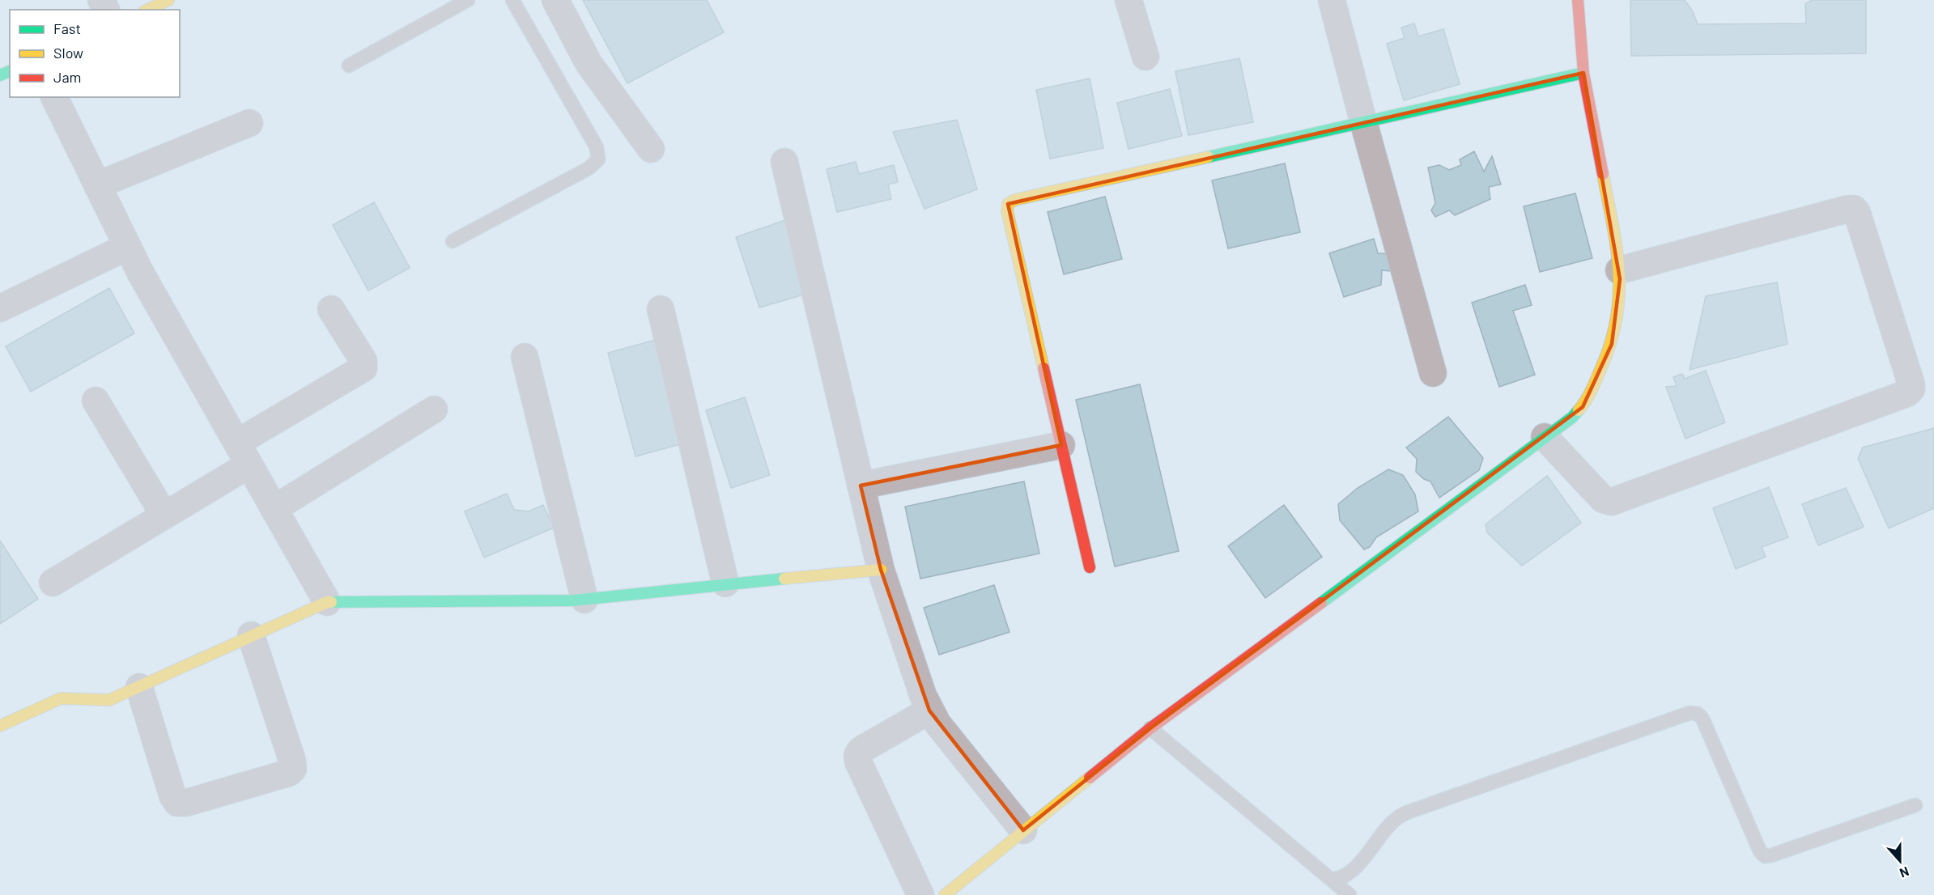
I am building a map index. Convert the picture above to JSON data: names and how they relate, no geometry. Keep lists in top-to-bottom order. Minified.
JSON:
{"legend":["Fast","Slow","Jam"],"north":"bottom"}
